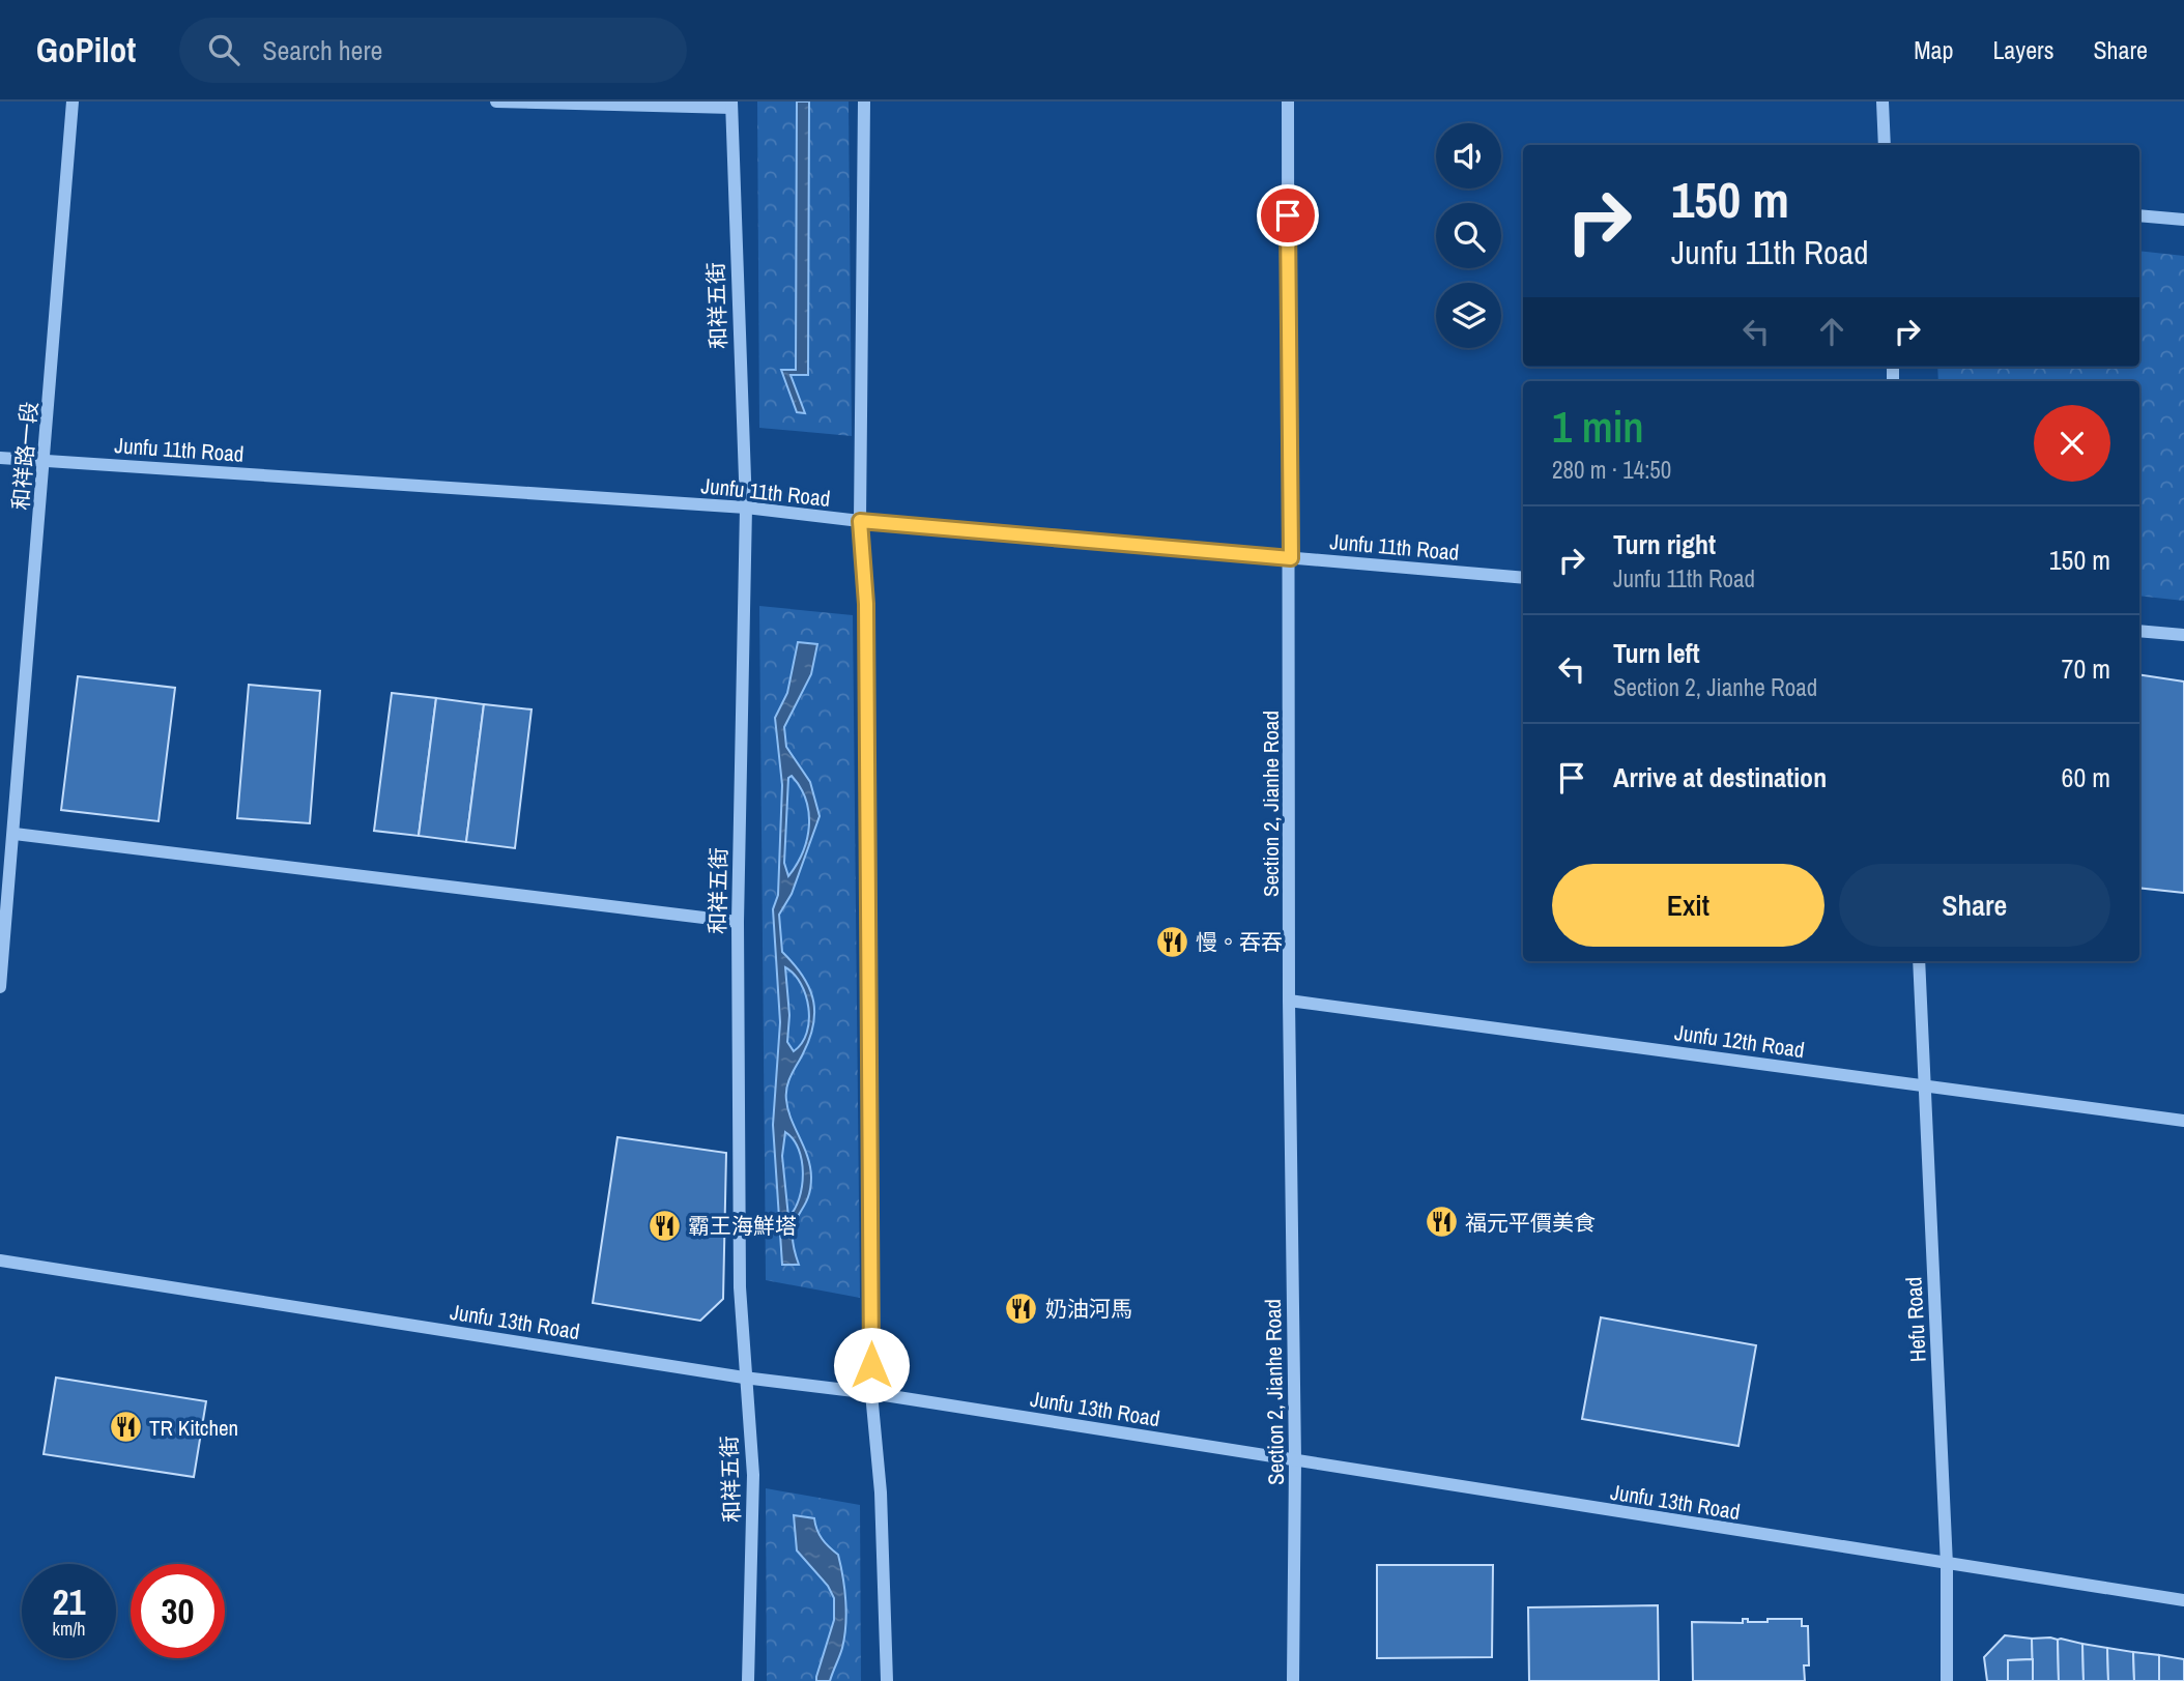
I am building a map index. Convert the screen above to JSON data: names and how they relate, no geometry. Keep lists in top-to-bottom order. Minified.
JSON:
{"streets":{"street":["和祥五街","Junfu 11th Road","和祥路一段","Section 2, Jianhe Road","Junfu 12th Road","Hefu Road","Junfu 13th Road"]},"crossings":[["和祥五街","Junfu 11th Road"],["和祥五街","Junfu 13th Road"],["Junfu 11th Road","和祥路一段"],["Junfu 11th Road","Section 2, Jianhe Road"],["Section 2, Jianhe Road","Junfu 12th Road"],["Section 2, Jianhe Road","Junfu 13th Road"],["Junfu 12th Road","Hefu Road"],["Hefu Road","Junfu 13th Road"]],"places":{"restaurant":["慢。吞吞","福元平價美食","霸王海鮮塔","奶油河馬","TR Kitchen"]},"page":{"header":"GoPilot","search":"Search here","nav":["Map","Layers","Share"],"turn":["150 m","Junfu 11th Road"],"heading":["1 min","280 m · 14:50"],"list":[{"name":"Turn right","note":"Junfu 11th Road","value":"150 m"},{"name":"Turn left","note":"Section 2, Jianhe Road","value":"70 m"},{"name":"Arrive at destination","value":"60 m"}],"buttons":["Exit","Share"],"speed":"21 km/h","limit":"30"}}
